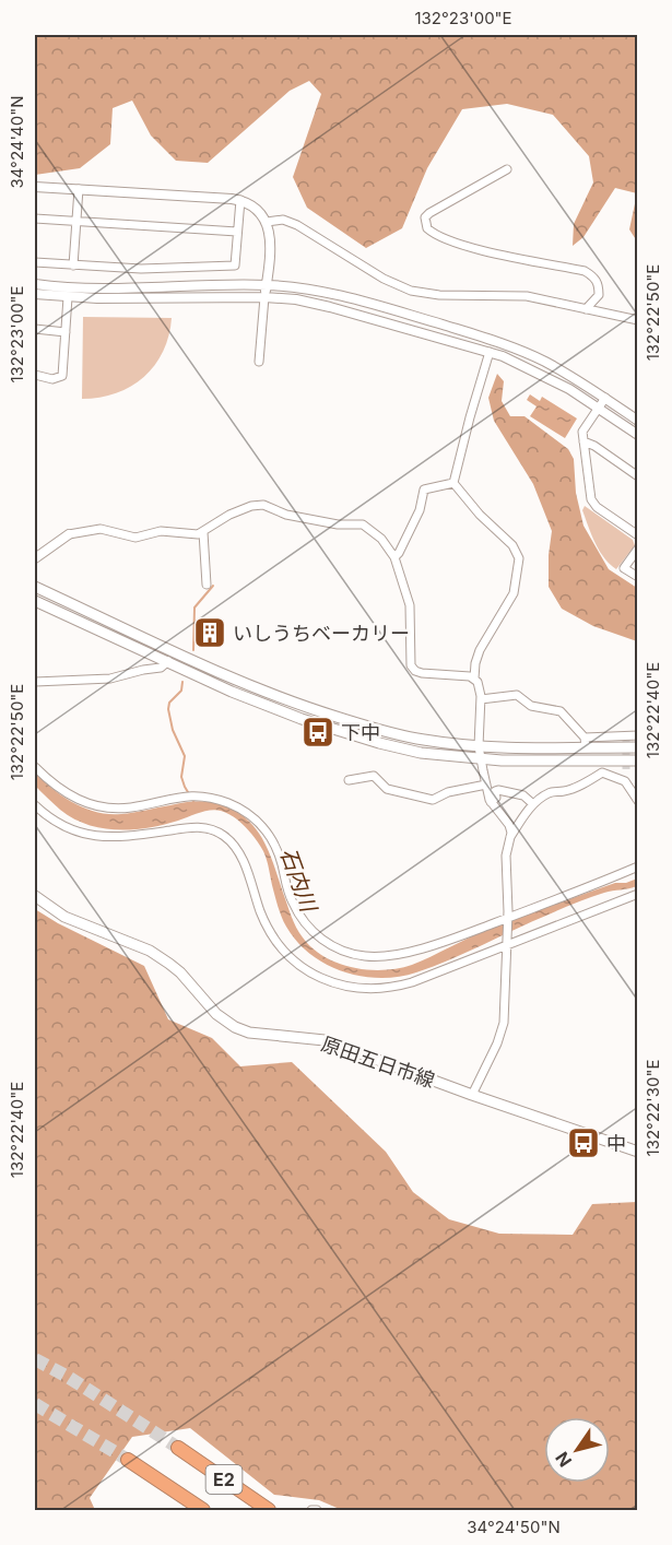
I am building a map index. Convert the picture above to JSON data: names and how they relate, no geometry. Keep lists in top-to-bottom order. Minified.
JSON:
{"streets":{"highway":["E2"],"main road":["原田五日市線"]},"water":["石内川"],"places":{"building":["いしうちベーカリー"],"bus stop":["下中","中"]},"north":"bottom left","coordinates":["132°23'00\"E","34°24'40\"N","132°22'50\"E","132°22'40\"E","132°22'30\"E","34°24'50\"N"]}
